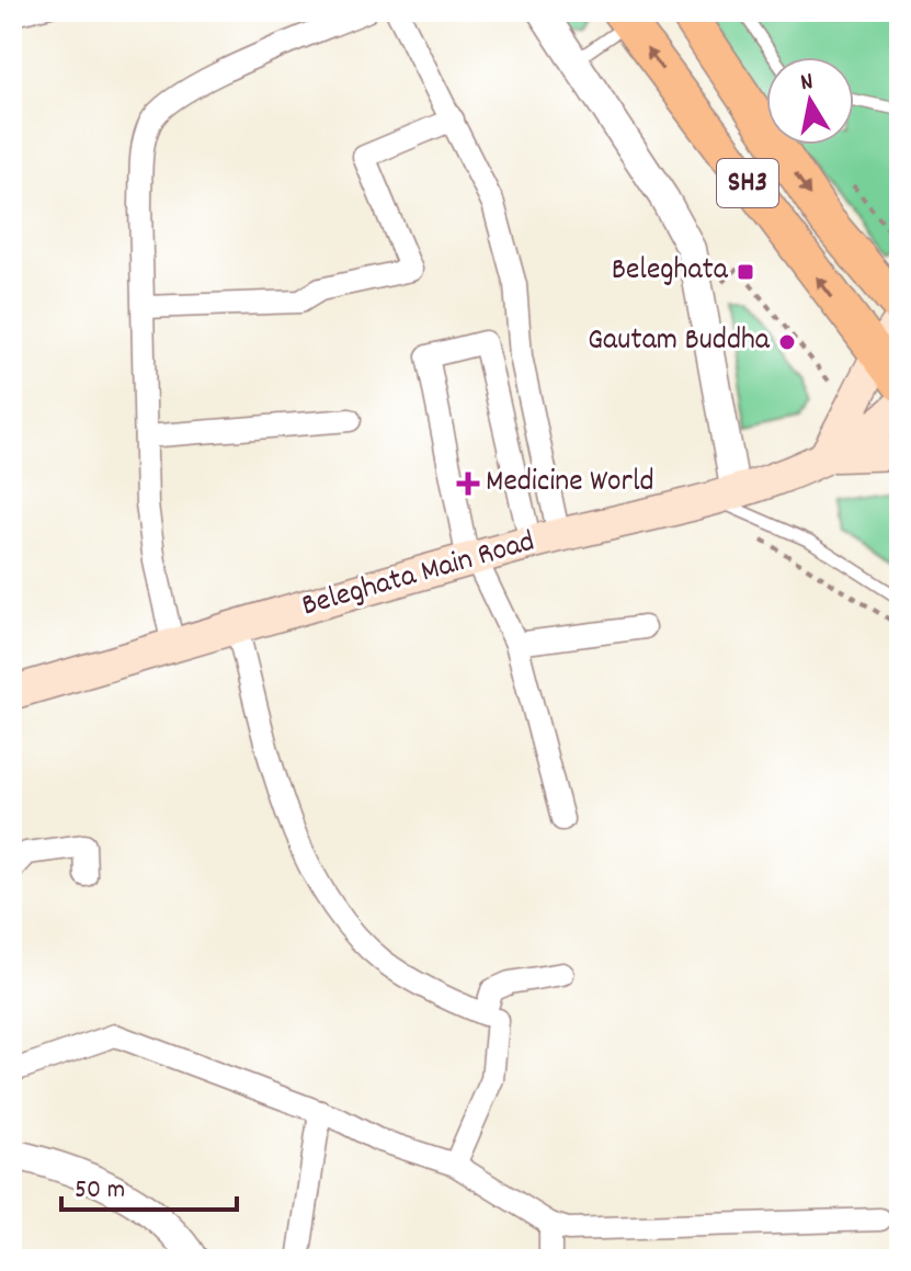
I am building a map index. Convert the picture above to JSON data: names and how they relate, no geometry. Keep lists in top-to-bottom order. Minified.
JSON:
{"streets":{"main road":["SH3","Beleghata Main Road"]},"places":{"transit":["Beleghata"],"other":["Gautam Buddha"],"health":["Medicine World"]},"scale_bar":"50 m","north":"top"}
